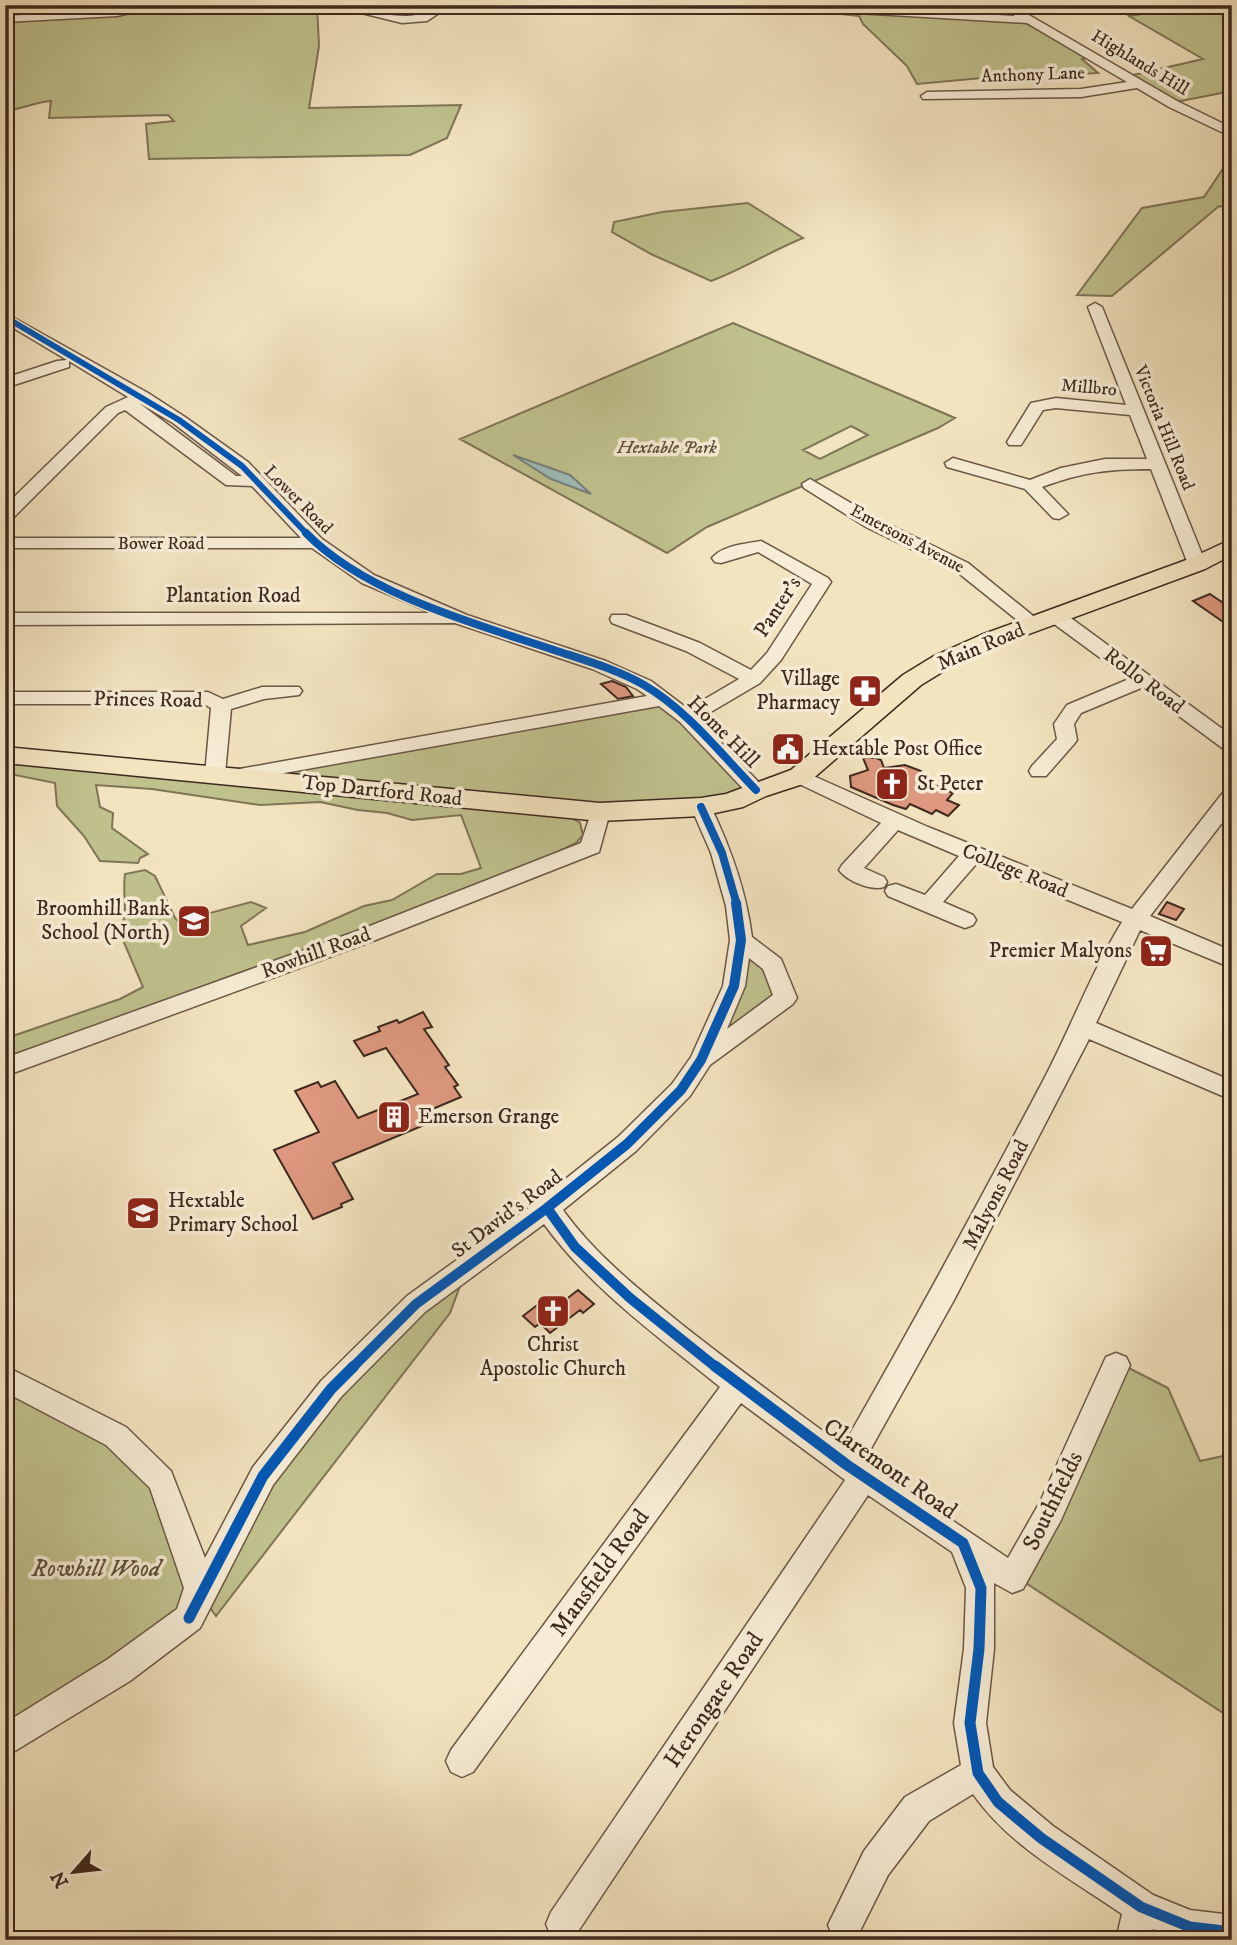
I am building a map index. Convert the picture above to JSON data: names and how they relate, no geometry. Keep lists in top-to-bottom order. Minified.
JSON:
{"streets":{"main road":["Main Road","Top Dartford Road"],"street":["Highlands Hill","Anthony Lane","Millbro","Victoria Hill Road","Lower Road","Emersons Avenue","Bower Road","Plantation Road","Panter's","Rollo Road","Princes Road","Home Hill","College Road","Rowhill Road","Malyons Road","St David's Road","Claremont Road","Southfields","Mansfield Road","Herongate Road"]},"crossings":[["Highlands Hill","Anthony Lane"],["Millbro","Victoria Hill Road"],["Victoria Hill Road","Main Road"],["Lower Road","Bower Road"],["Lower Road","Plantation Road"],["Lower Road","Home Hill"],["Emersons Avenue","Main Road"],["Emersons Avenue","Rollo Road"],["Panter's","Home Hill"],["Main Road","Rollo Road"],["Main Road","Home Hill"],["Main Road","Top Dartford Road"],["Main Road","College Road"],["Princes Road","Home Hill"],["Princes Road","Top Dartford Road"],["Home Hill","Top Dartford Road"],["Top Dartford Road","Rowhill Road"],["Top Dartford Road","St David's Road"],["College Road","Malyons Road"],["Malyons Road","Claremont Road"],["Malyons Road","Herongate Road"],["St David's Road","Claremont Road"],["Claremont Road","Southfields"],["Claremont Road","Mansfield Road"],["Claremont Road","Herongate Road"]],"parks":["Hextable Park","Rowhill Wood"],"places":{"pharmacy":["Village Pharmacy"],"public building":["Hextable Post Office"],"church":["St Peter","Christ Apostolic Church"],"school or university":["Broomhill Bank School (North)","Hextable Primary School"],"supermarket":["Premier Malyons"],"building":["Emerson Grange"]},"north":"bottom left"}
